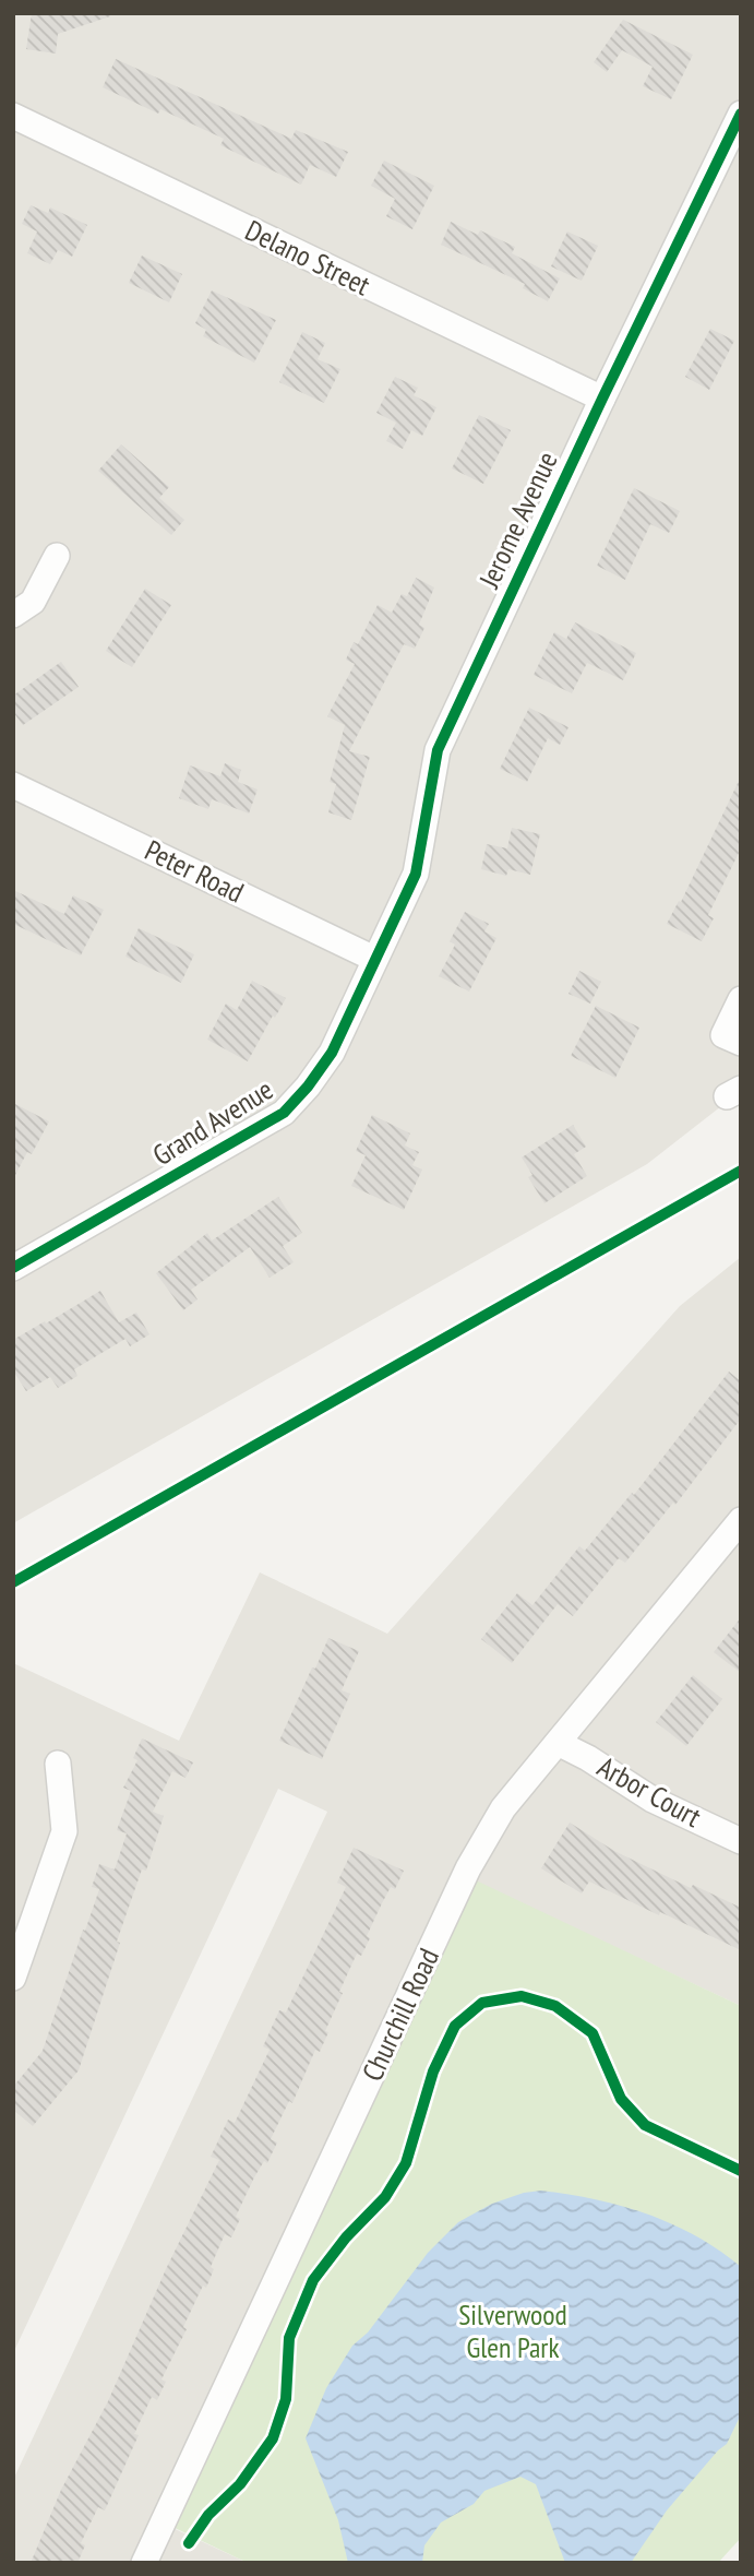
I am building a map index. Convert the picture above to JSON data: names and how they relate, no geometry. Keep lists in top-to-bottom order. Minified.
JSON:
{"streets":{"street":["Delano Street","Jerome Avenue","Peter Road","Grand Avenue","Arbor Court","Churchill Road"]},"crossings":[["Delano Street","Jerome Avenue"],["Jerome Avenue","Peter Road"],["Jerome Avenue","Grand Avenue"],["Peter Road","Grand Avenue"],["Arbor Court","Churchill Road"]],"parks":["Silverwood Glen Park"]}
